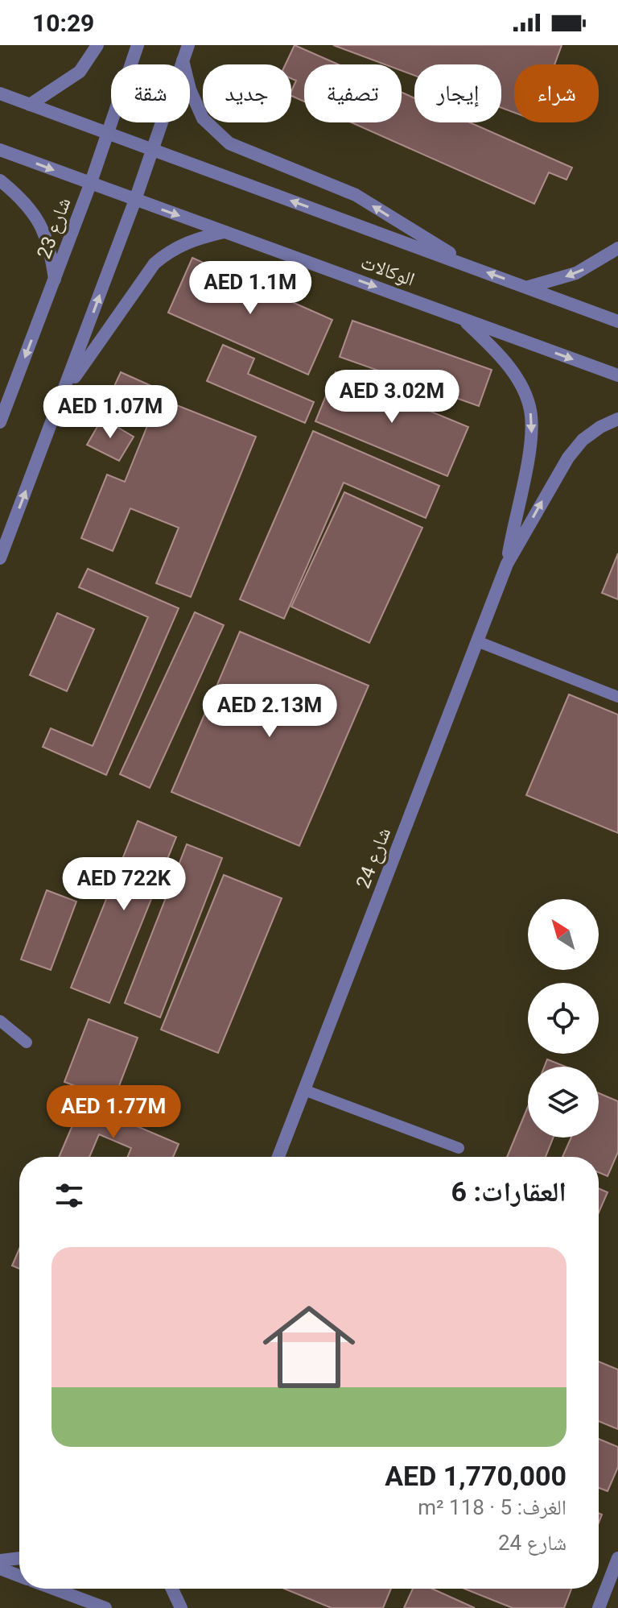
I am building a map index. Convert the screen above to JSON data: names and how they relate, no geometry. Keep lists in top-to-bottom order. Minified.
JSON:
{"streets":{"street":["شارع 23","الوكالات","شارع 24"]},"crossings":[["شارع 23","الوكالات"],["الوكالات","شارع 24"]],"north":"top left","page":{"status":"10:29","chip":["شراء","إيجار","تصفية","جديد","شقة"],"price":["AED 1.1M","AED 3.02M","AED 1.07M","AED 2.13M","AED 722K","AED 1.77M"],"heading":"العقارات: 6","list":[{"name":"AED 1,770,000","note":"الغرف: 5 · 118 m² · شارع 24"}]}}
